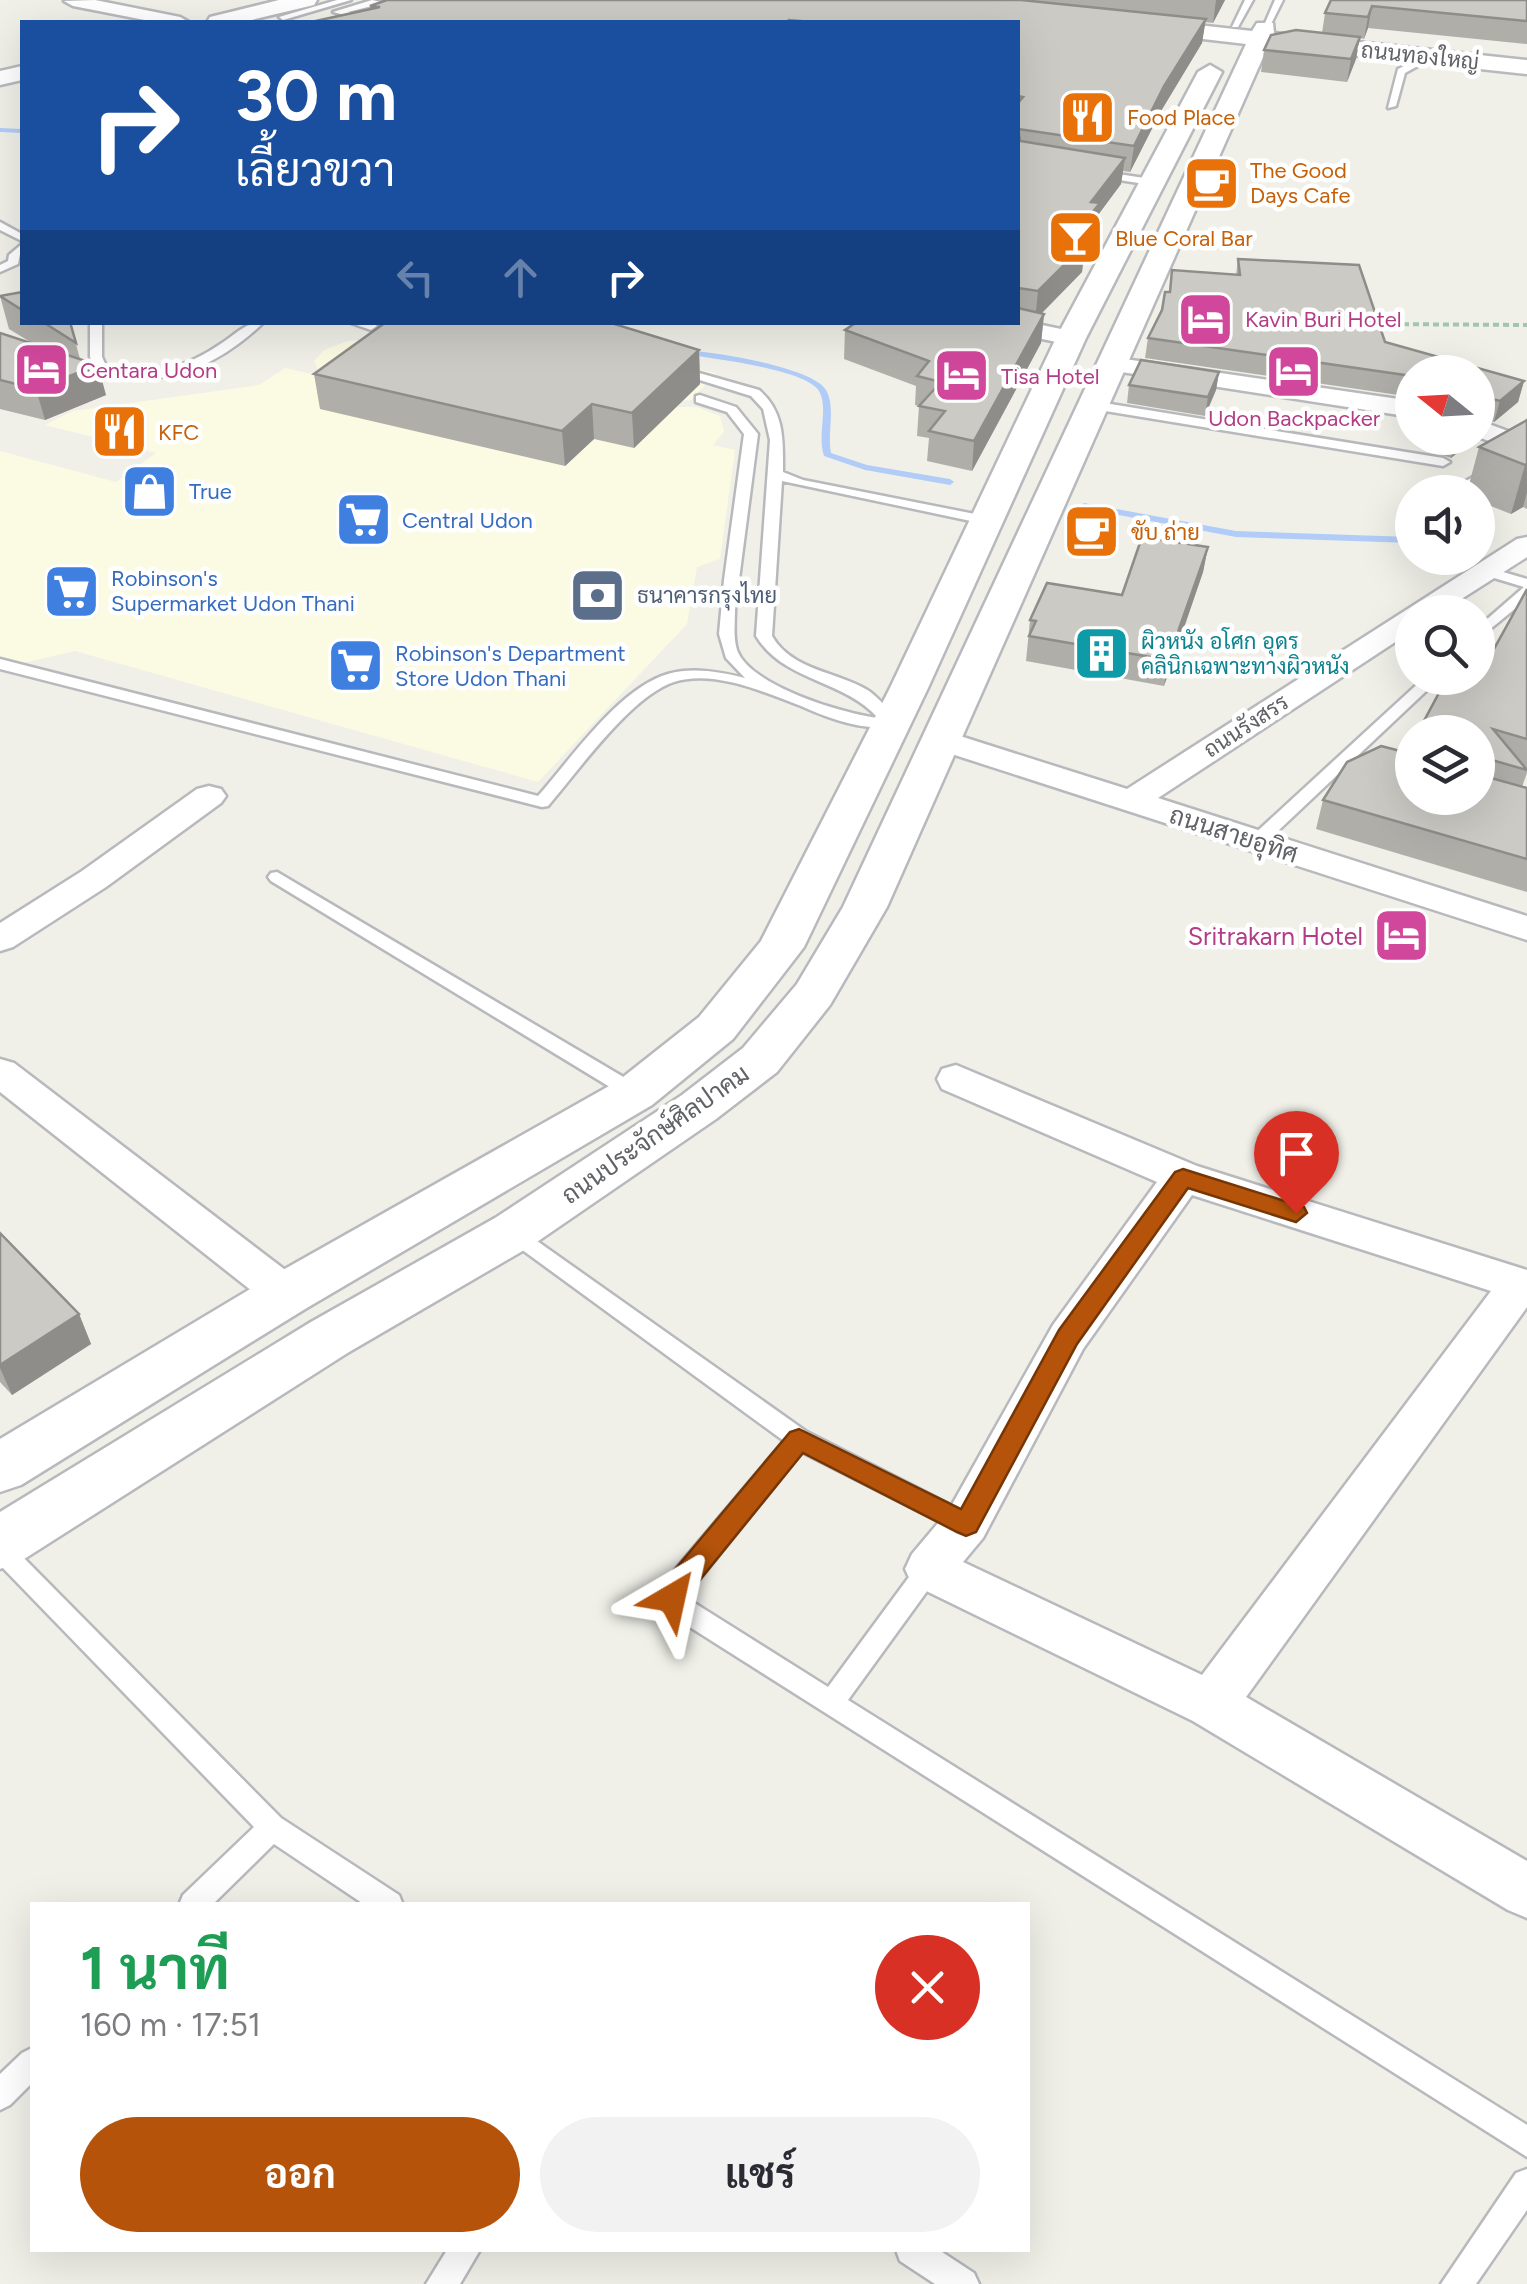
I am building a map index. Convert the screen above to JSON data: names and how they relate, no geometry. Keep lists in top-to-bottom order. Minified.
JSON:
{"streets":{"street":["ถนนทองใหญ่","ถนนรังสรร","ถนนสายอุทิศ","ถนนประจักษ์ศิลปาคม"]},"crossings":[["ถนนทองใหญ่","ถนนประจักษ์ศิลปาคม"],["ถนนรังสรร","ถนนสายอุทิศ"],["ถนนสายอุทิศ","ถนนประจักษ์ศิลปาคม"]],"places":{"restaurant":["Food Place","KFC"],"cafe":["The Good Days Cafe","ขับ ถ่าย"],"bar":["Blue Coral Bar"],"hotel":["Kavin Buri Hotel","Centara Udon","Udon Backpacker","Tisa Hotel","Sritrakarn Hotel"],"shop":["True"],"supermarket":["Central Udon","Robinson's Supermarket Udon Thani","Robinson's Department Store Udon Thani"],"bank":["ธนาคารกรุงไทย"],"building":["ผิวหนัง อโศก อุดร คลินิกเฉพาะทางผิวหนัง"]},"north":"left","page":{"turn":["30 m","เลี้ยวขวา"],"heading":["1 นาที","160 m · 17:51"],"buttons":["ออก","แชร์"]}}
